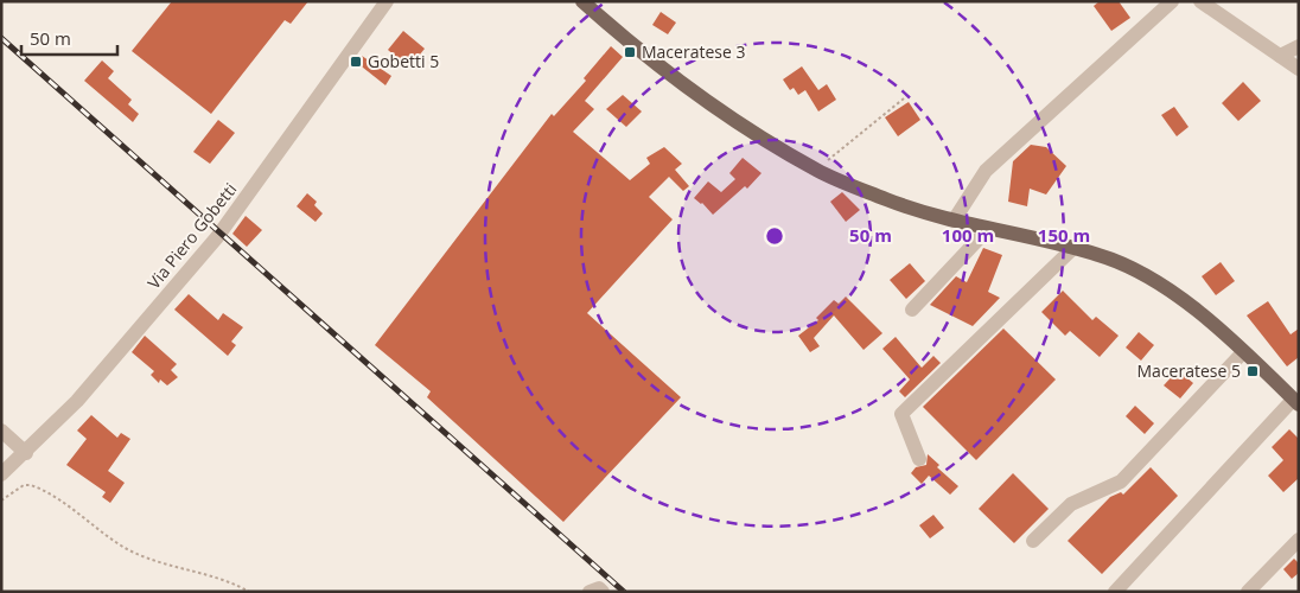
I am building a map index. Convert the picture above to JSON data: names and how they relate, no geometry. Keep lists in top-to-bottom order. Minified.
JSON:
{"streets":{"street":["Via Piero Gobetti"]},"places":{"transit":["Maceratese 3","Gobetti 5","Maceratese 5"]},"scale_bar":"50 m","rings":["50 m","100 m","150 m"]}
